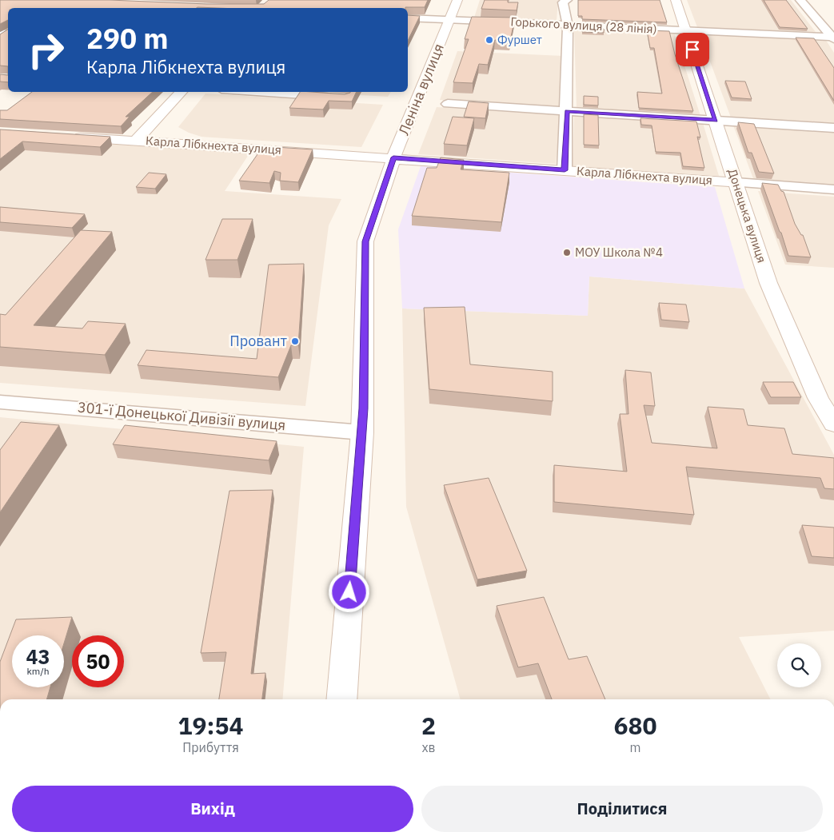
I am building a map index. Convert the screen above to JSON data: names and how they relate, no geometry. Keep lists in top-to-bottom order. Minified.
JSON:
{"streets":{"street":["Горького вулиця (28 лiнiя)","Леніна вулиця","Карла Лібкнехта вулиця","Донецька вулиця","301-ї Донецької Дивізії вулиця"]},"crossings":[["Горького вулиця (28 лiнiя)","Леніна вулиця"],["Горького вулиця (28 лiнiя)","Донецька вулиця"],["Леніна вулиця","Карла Лібкнехта вулиця"],["Леніна вулиця","301-ї Донецької Дивізії вулиця"],["Карла Лібкнехта вулиця","Донецька вулиця"]],"places":["Фуршет","МОУ Школа №4","Провант"],"page":{"turn":["290 m","Карла Лібкнехта вулиця"],"speed":"43 km/h","limit":"50","eta":["19:54","Прибуття","2","хв","680","m"],"buttons":["Вихід","Поділитися"]}}
